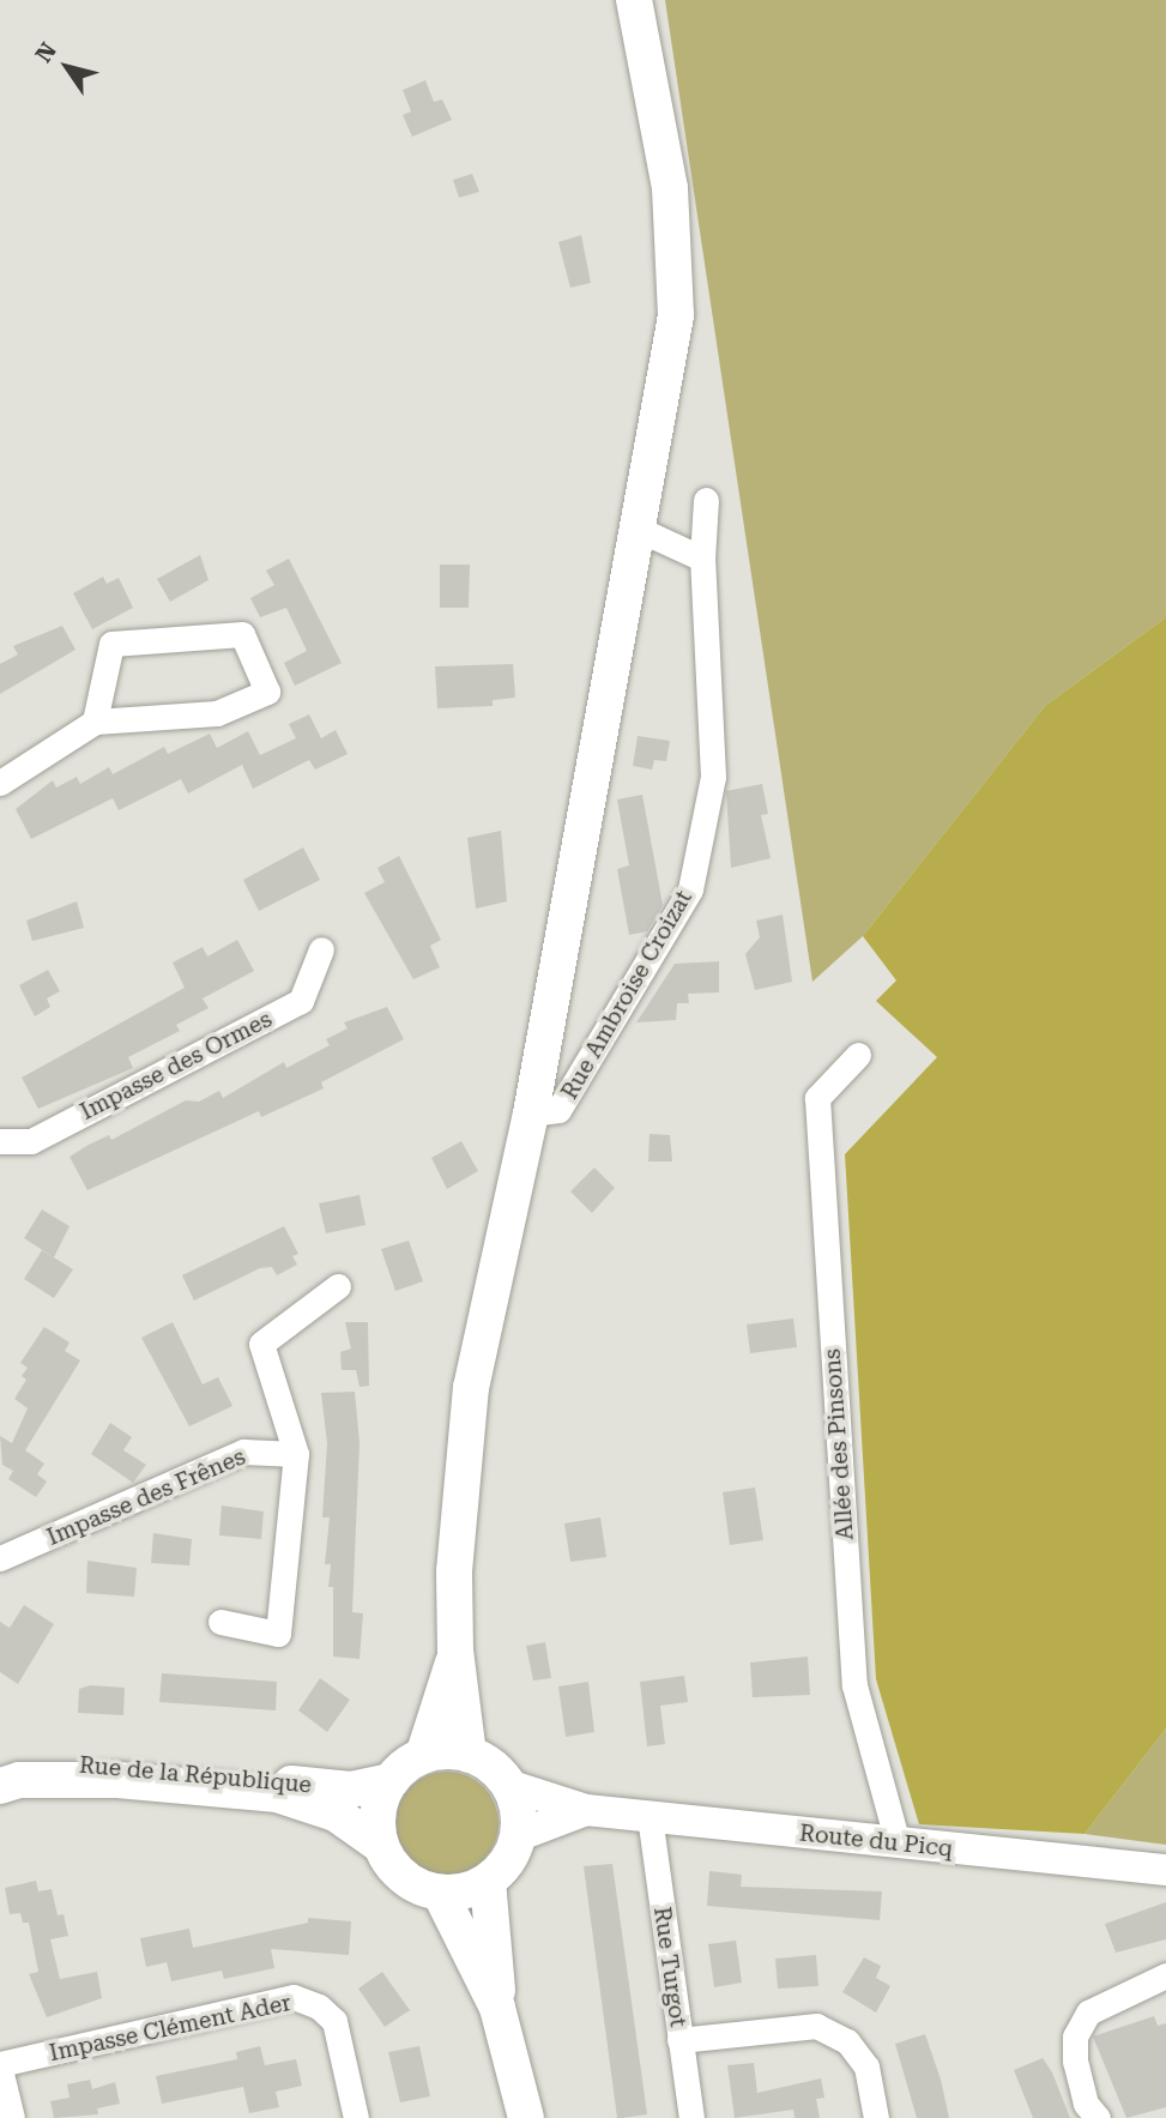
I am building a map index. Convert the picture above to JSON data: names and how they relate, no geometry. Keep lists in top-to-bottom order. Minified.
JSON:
{"streets":{"main road":["Rue de la République"],"street":["Rue Ambroise Croizat","Impasse des Ormes","Allée des Pinsons","Impasse des Frênes","Route du Picq","Rue Turgot","Impasse Clément Ader"]},"crossings":[["Allée des Pinsons","Route du Picq"],["Rue de la République","Route du Picq"],["Route du Picq","Rue Turgot"]],"north":"top left"}
